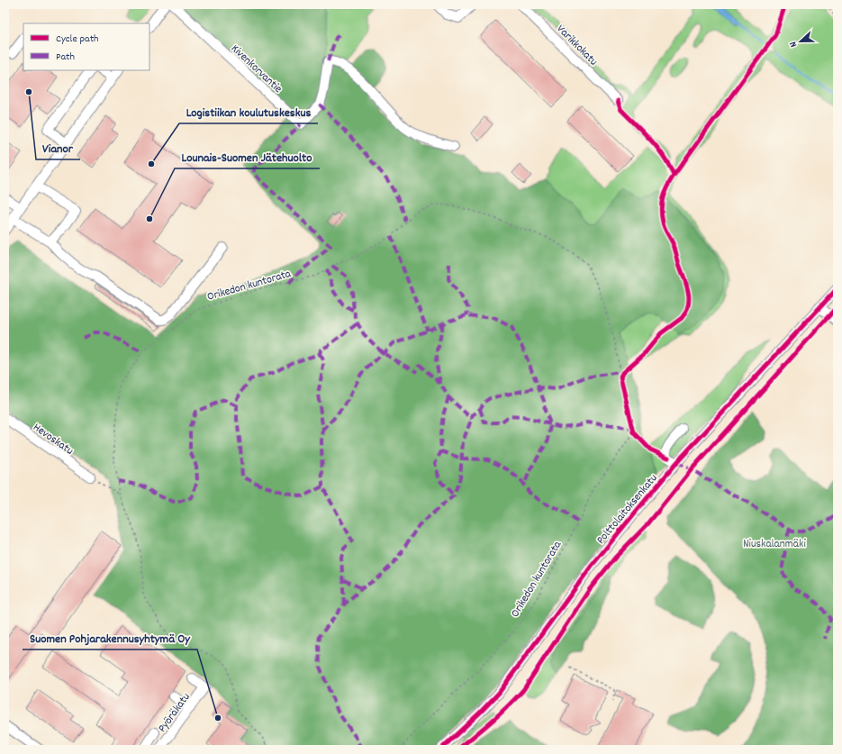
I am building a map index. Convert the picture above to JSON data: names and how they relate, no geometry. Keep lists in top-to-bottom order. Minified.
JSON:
{"streets":{"street":["Varikkokatu","Kivenkorvantie","Hevoskatu","Polttolaitoksenkatu","Pyöräkatu"],"path":["Orikedon kuntorata"]},"parks":["Niuskalanmäki"],"places":["Vianor","Logistiikan koulutuskeskus","Lounais-Suomen Jätehuolto","Suomen Pohjarakennusyhtymä Oy"],"legend":["Cycle path","Path"],"north":"left"}
